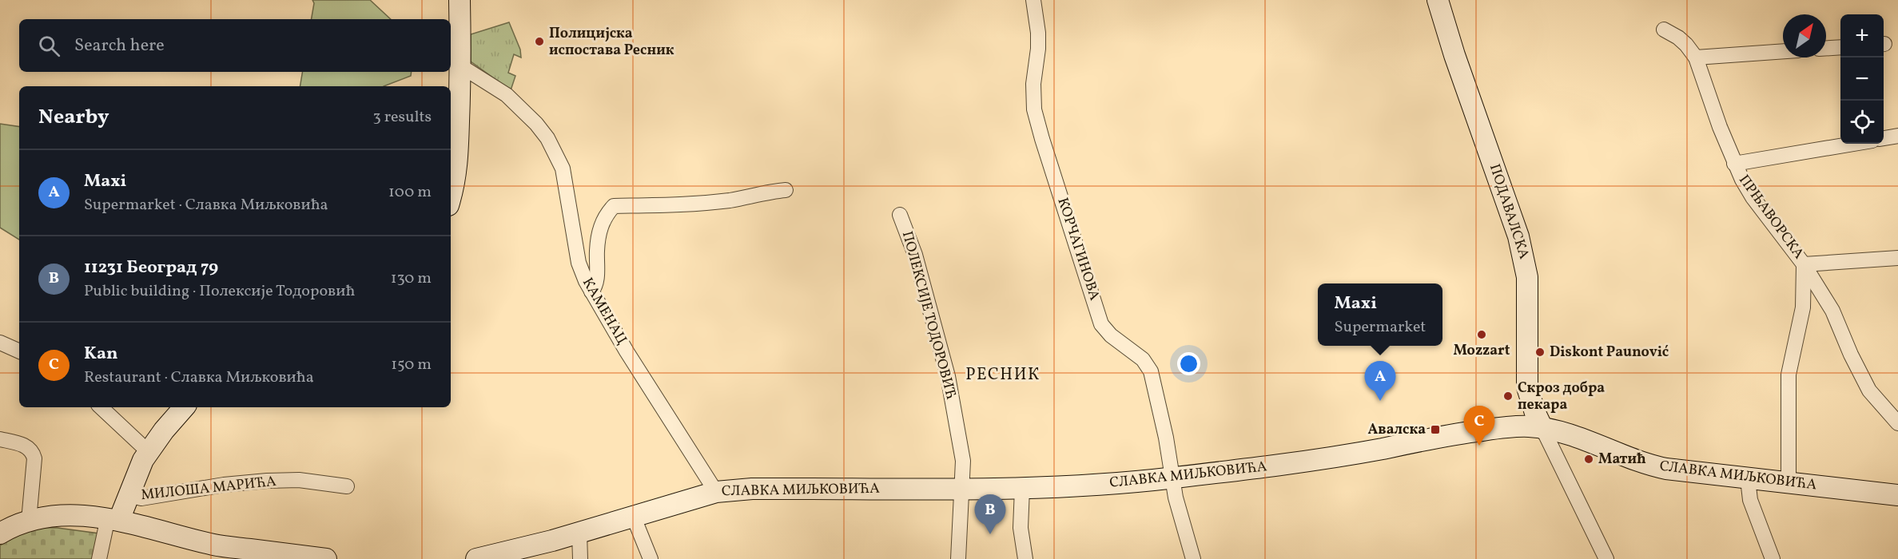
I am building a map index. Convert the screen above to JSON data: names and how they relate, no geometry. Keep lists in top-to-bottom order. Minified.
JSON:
{"streets":{"street":["ПОДАВАЛСКА","ПРЊАВОРСКА","КОРЧАГИНОВА","КАМЕНАЦ","ПОЛЕКСИЈЕ ТОДОРОВИЋ","СЛАВКА МИЉКОВИЋА","МИЛОША МАРИЋА"]},"crossings":[["ПОДАВАЛСКА","СЛАВКА МИЉКОВИЋА"],["ПРЊАВОРСКА","СЛАВКА МИЉКОВИЋА"],["КОРЧАГИНОВА","СЛАВКА МИЉКОВИЋА"],["КАМЕНАЦ","СЛАВКА МИЉКОВИЋА"],["ПОЛЕКСИЈЕ ТОДОРОВИЋ","СЛАВКА МИЉКОВИЋА"]],"districts":["РЕСНИК"],"places":{"other":["Полицијска испостава Ресник","Mozzart","Diskont Paunović","Скроз добра пекара","Матић"],"transit":["Авалска"]},"north":"top right","page":{"map_buttons":["+","−"],"search":"Search here","heading":["Nearby","3 results"],"list":[{"mark":"A","name":"Maxi","note":"Supermarket · Славка Миљковића","value":"100 m"},{"mark":"B","name":"11231 Београд 79","note":"Public building · Полексије Тодоровић","value":"130 m"},{"mark":"C","name":"Kan","note":"Restaurant · Славка Миљковића","value":"150 m"}],"popup":["Maxi","Supermarket"],"pins":["A","C","B"]}}
